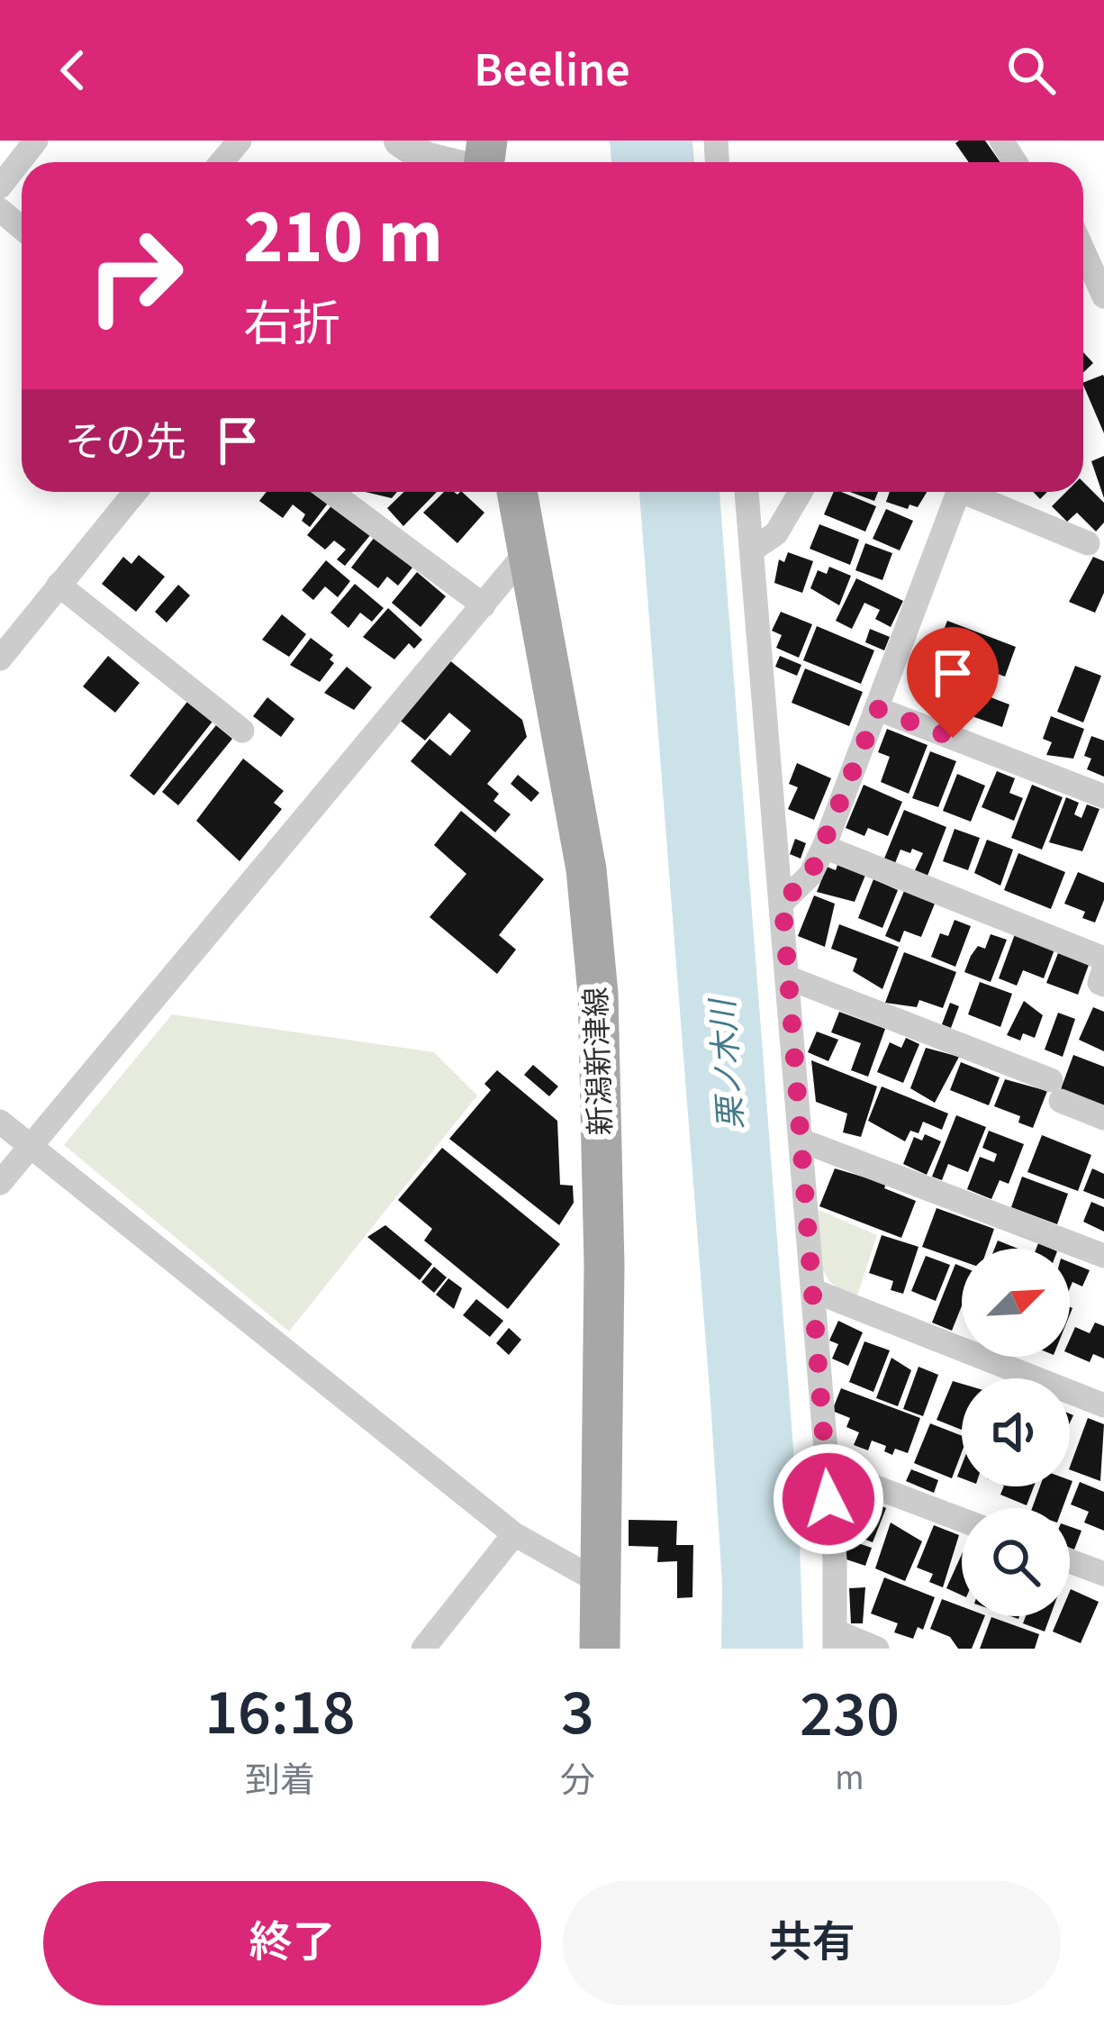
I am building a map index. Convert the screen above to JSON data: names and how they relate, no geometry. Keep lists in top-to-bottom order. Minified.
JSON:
{"streets":{"main road":["新潟新津線"]},"water":["栗ノ木川"],"north":"top right","page":{"header":"Beeline","turn":["210 m","右折"],"then":"その先","eta":["16:18","到着","3","分","230","m"],"buttons":["終了","共有"]}}
